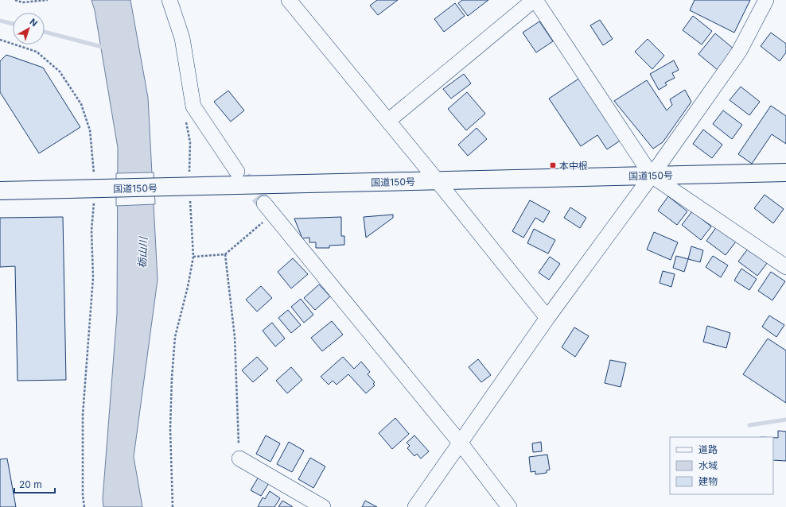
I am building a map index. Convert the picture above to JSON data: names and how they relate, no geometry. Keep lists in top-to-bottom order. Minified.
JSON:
{"streets":{"highway":["国道150号"]},"water":["栃山川"],"places":{"transit":["本中根"]},"legend":["道路","水域","建物"],"scale_bar":"20 m","north":"top right"}
